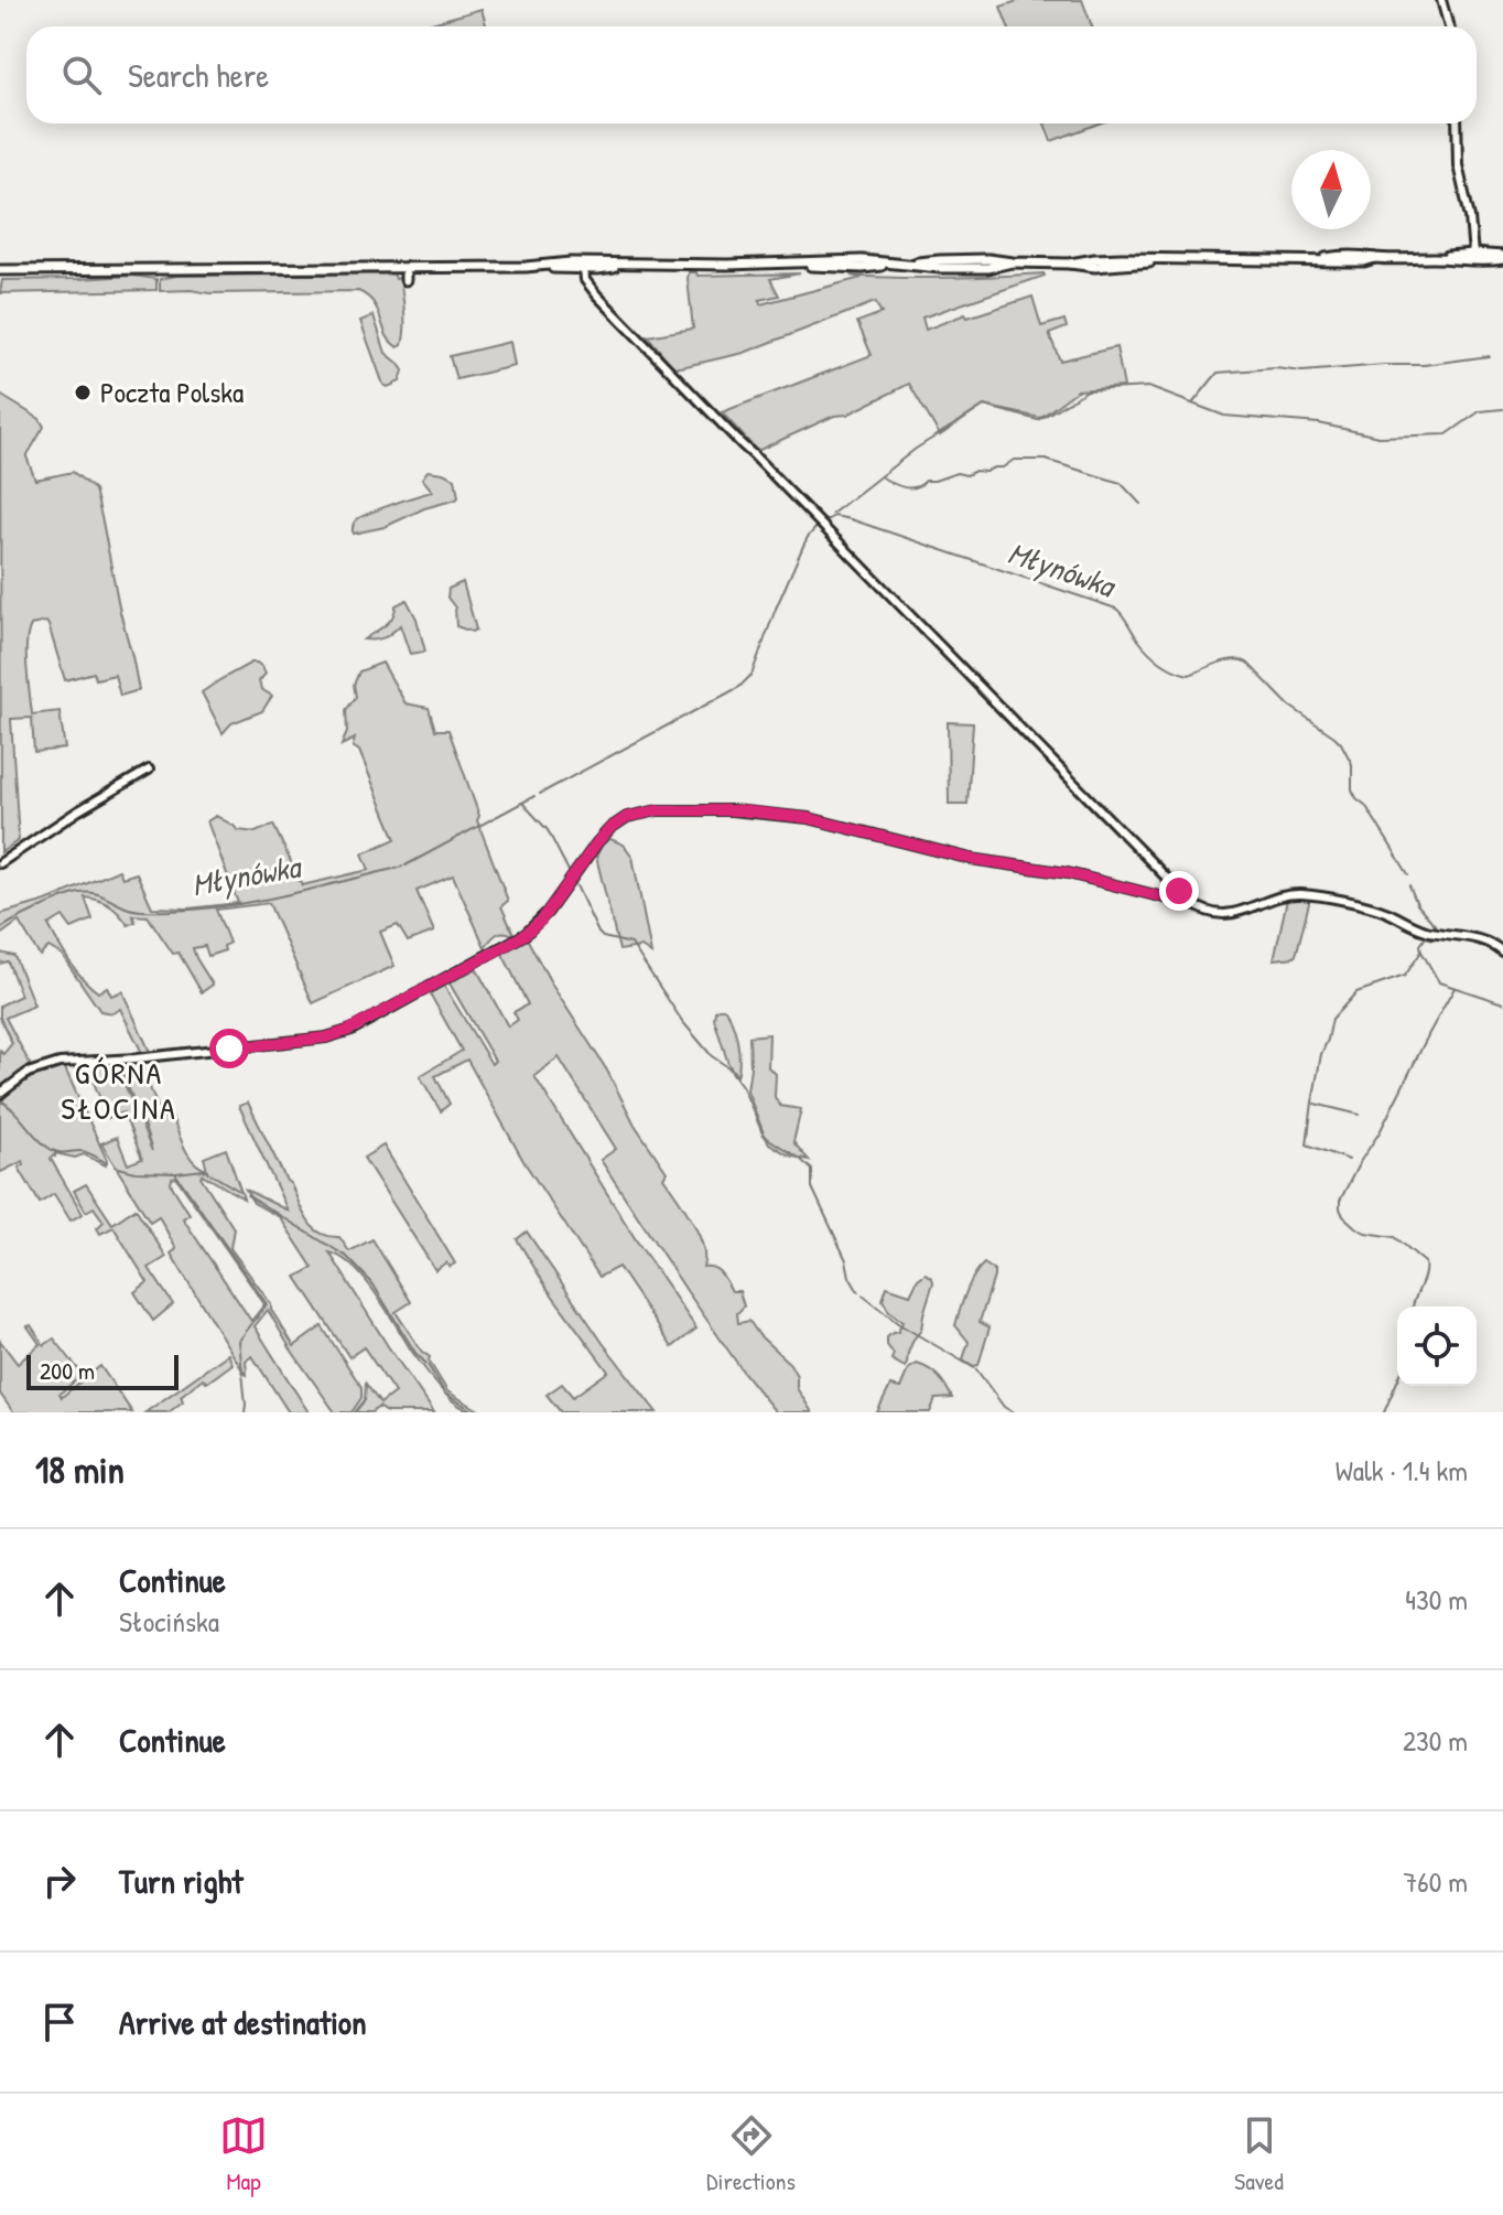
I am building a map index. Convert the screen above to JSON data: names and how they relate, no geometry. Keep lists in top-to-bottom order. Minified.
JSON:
{"districts":["GÓRNA SŁOCINA"],"water":["Młynówka"],"places":["Poczta Polska"],"scale_bar":"200 m","north":"top","page":{"search":"Search here","scale":"200 m","heading":["18 min","Walk · 1.4 km"],"list":[["Continue","Słocińska","430 m"],["Continue","230 m"],["Turn right","760 m"],"Arrive at destination"],"nav":["Map","Directions","Saved"]}}
